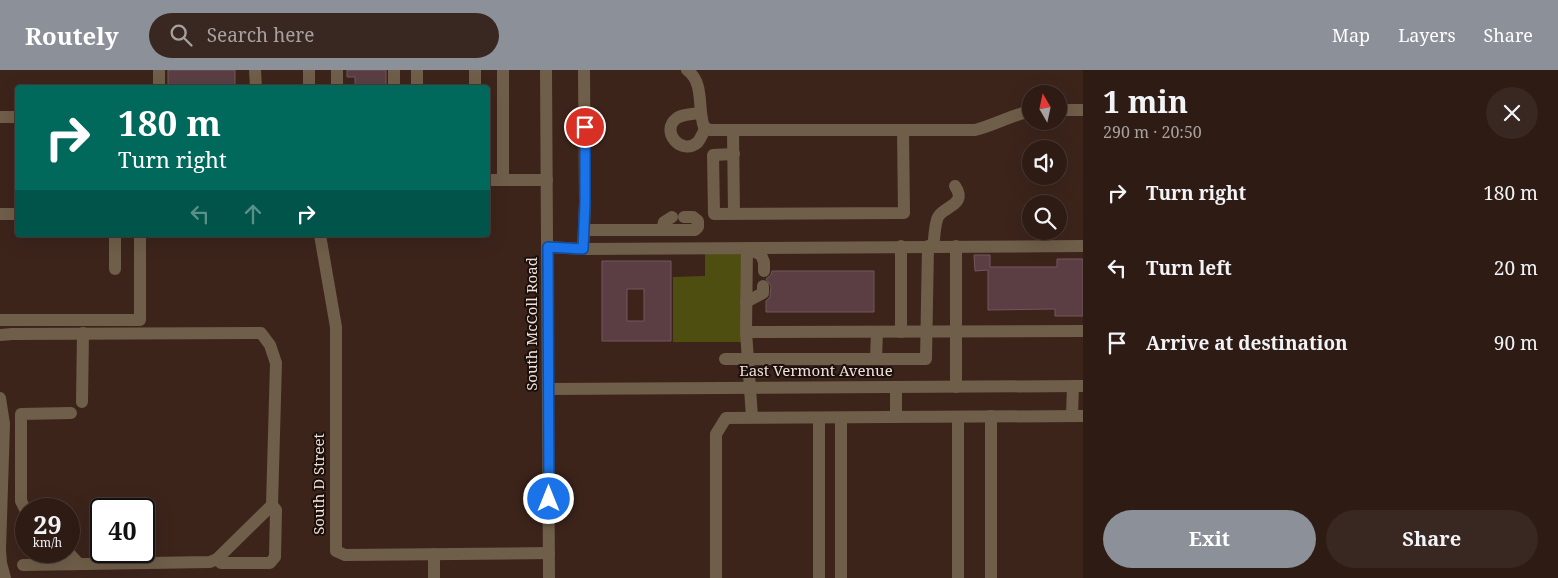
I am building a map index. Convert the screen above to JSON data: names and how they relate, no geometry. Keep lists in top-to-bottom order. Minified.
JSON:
{"streets":{"street":["South McColl Road","East Vermont Avenue","South D Street"]},"crossings":[["South McColl Road","East Vermont Avenue"],["South McColl Road","South D Street"]],"north":"top","page":{"header":"Routely","search":"Search here","nav":["Map","Layers","Share"],"heading":["1 min","290 m · 20:50"],"turn":["180 m","Turn right"],"list":[{"name":"Turn right","value":"180 m"},{"name":"Turn left","value":"20 m"},{"name":"Arrive at destination","value":"90 m"}],"speed":"29 km/h","limit":"40","buttons":["Exit","Share"]}}
